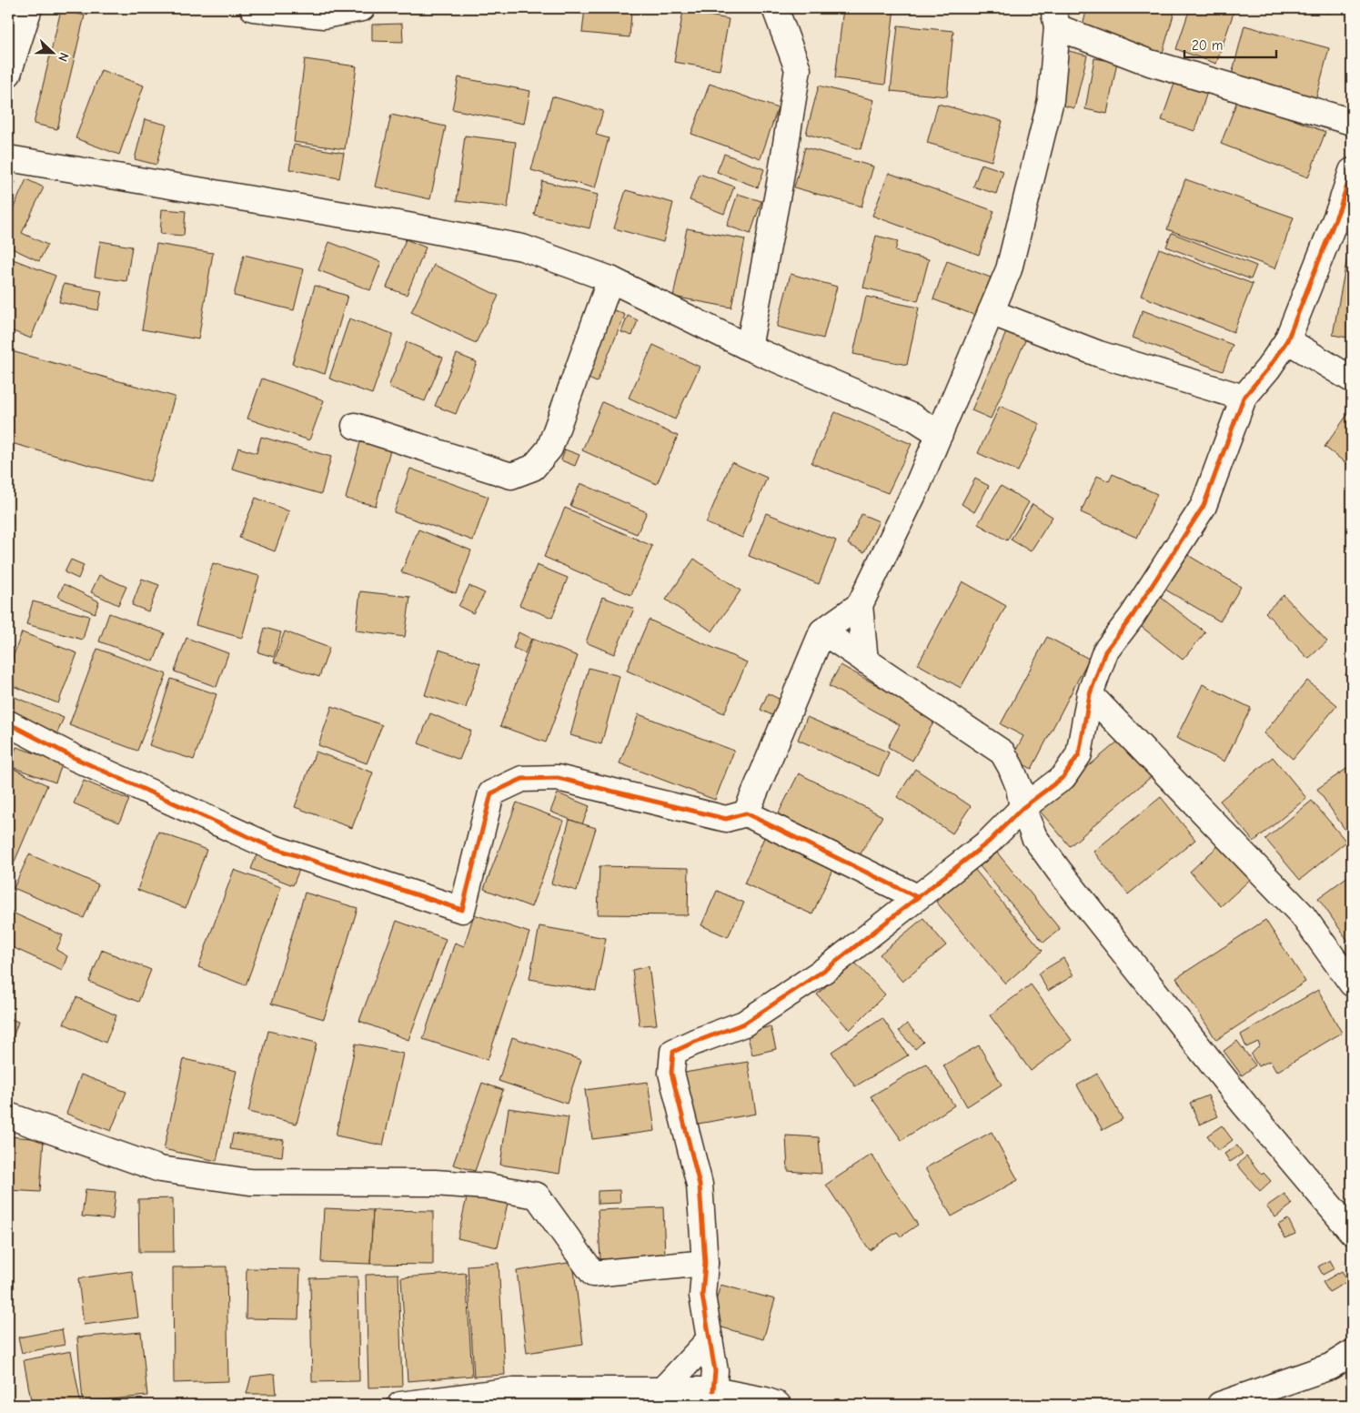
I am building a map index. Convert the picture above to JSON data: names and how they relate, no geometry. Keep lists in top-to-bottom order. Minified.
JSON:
{"scale_bar":"20 m","north":"right"}
